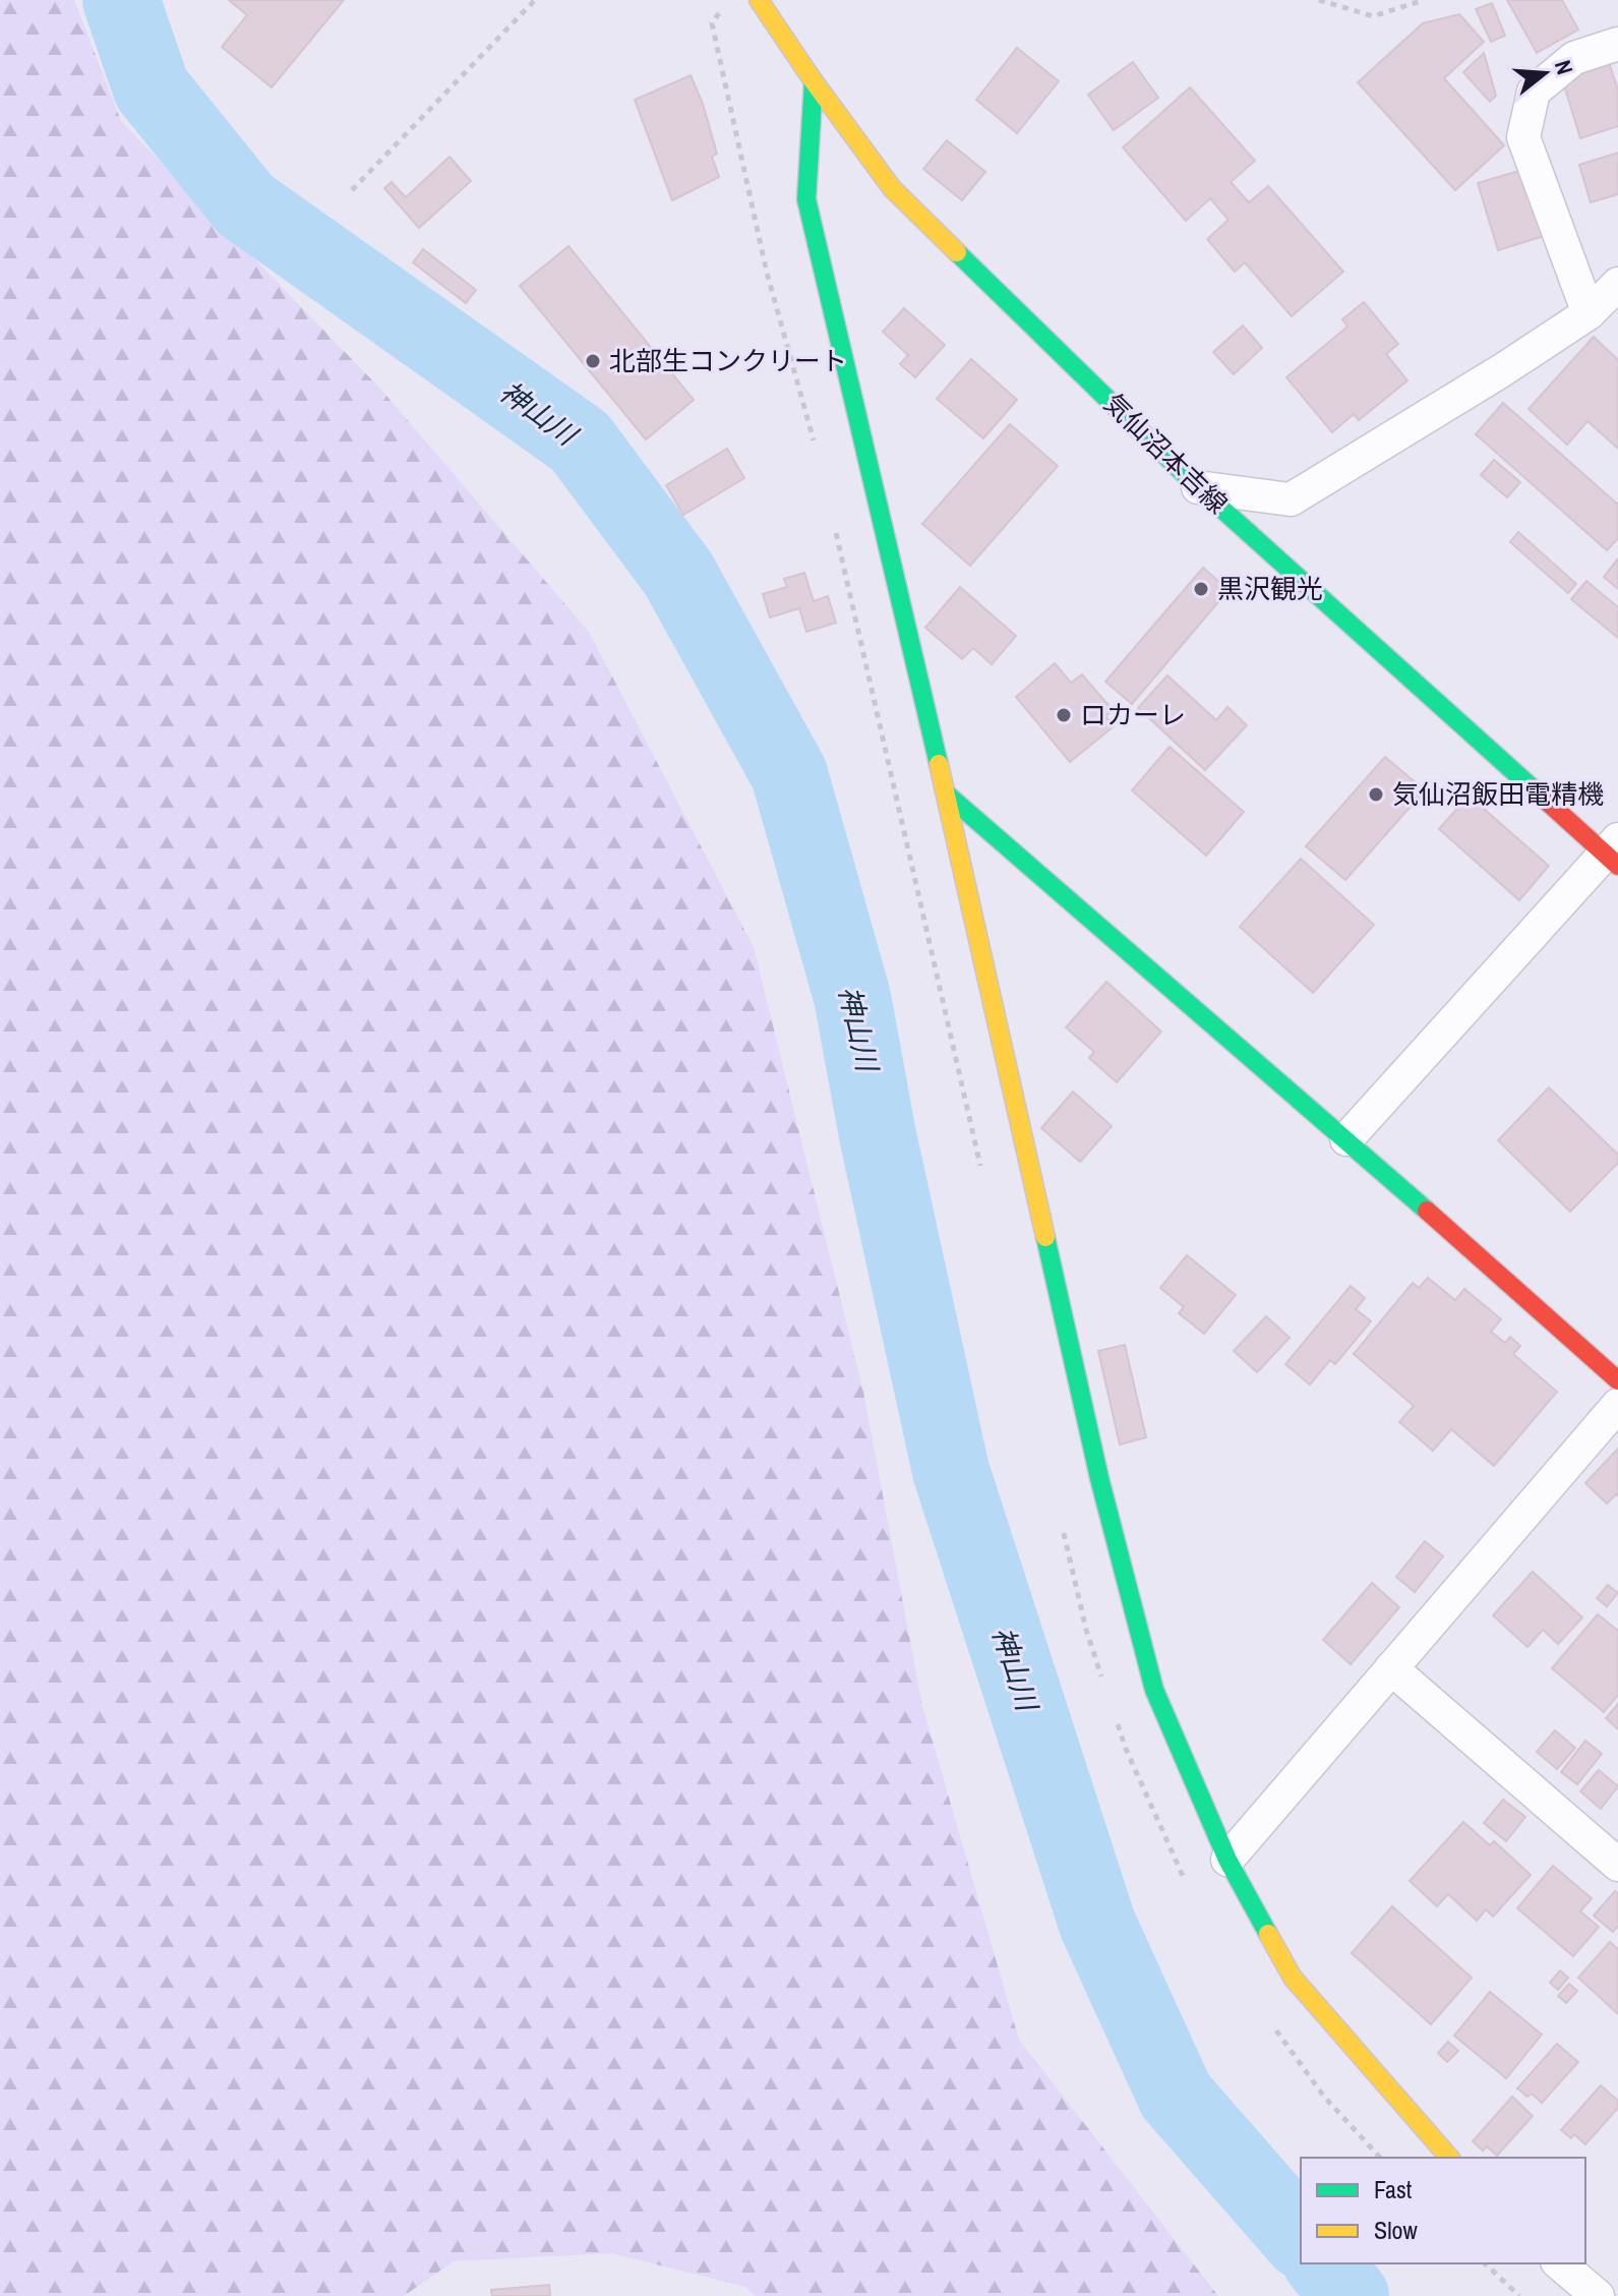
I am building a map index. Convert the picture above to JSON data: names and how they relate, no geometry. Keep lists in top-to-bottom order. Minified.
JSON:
{"streets":{"street":["気仙沼本吉線"]},"water":["神山川"],"places":["北部生コンクリート","黒沢観光","ロカーレ","気仙沼飯田電精機"],"legend":["Fast","Slow"],"north":"right"}
